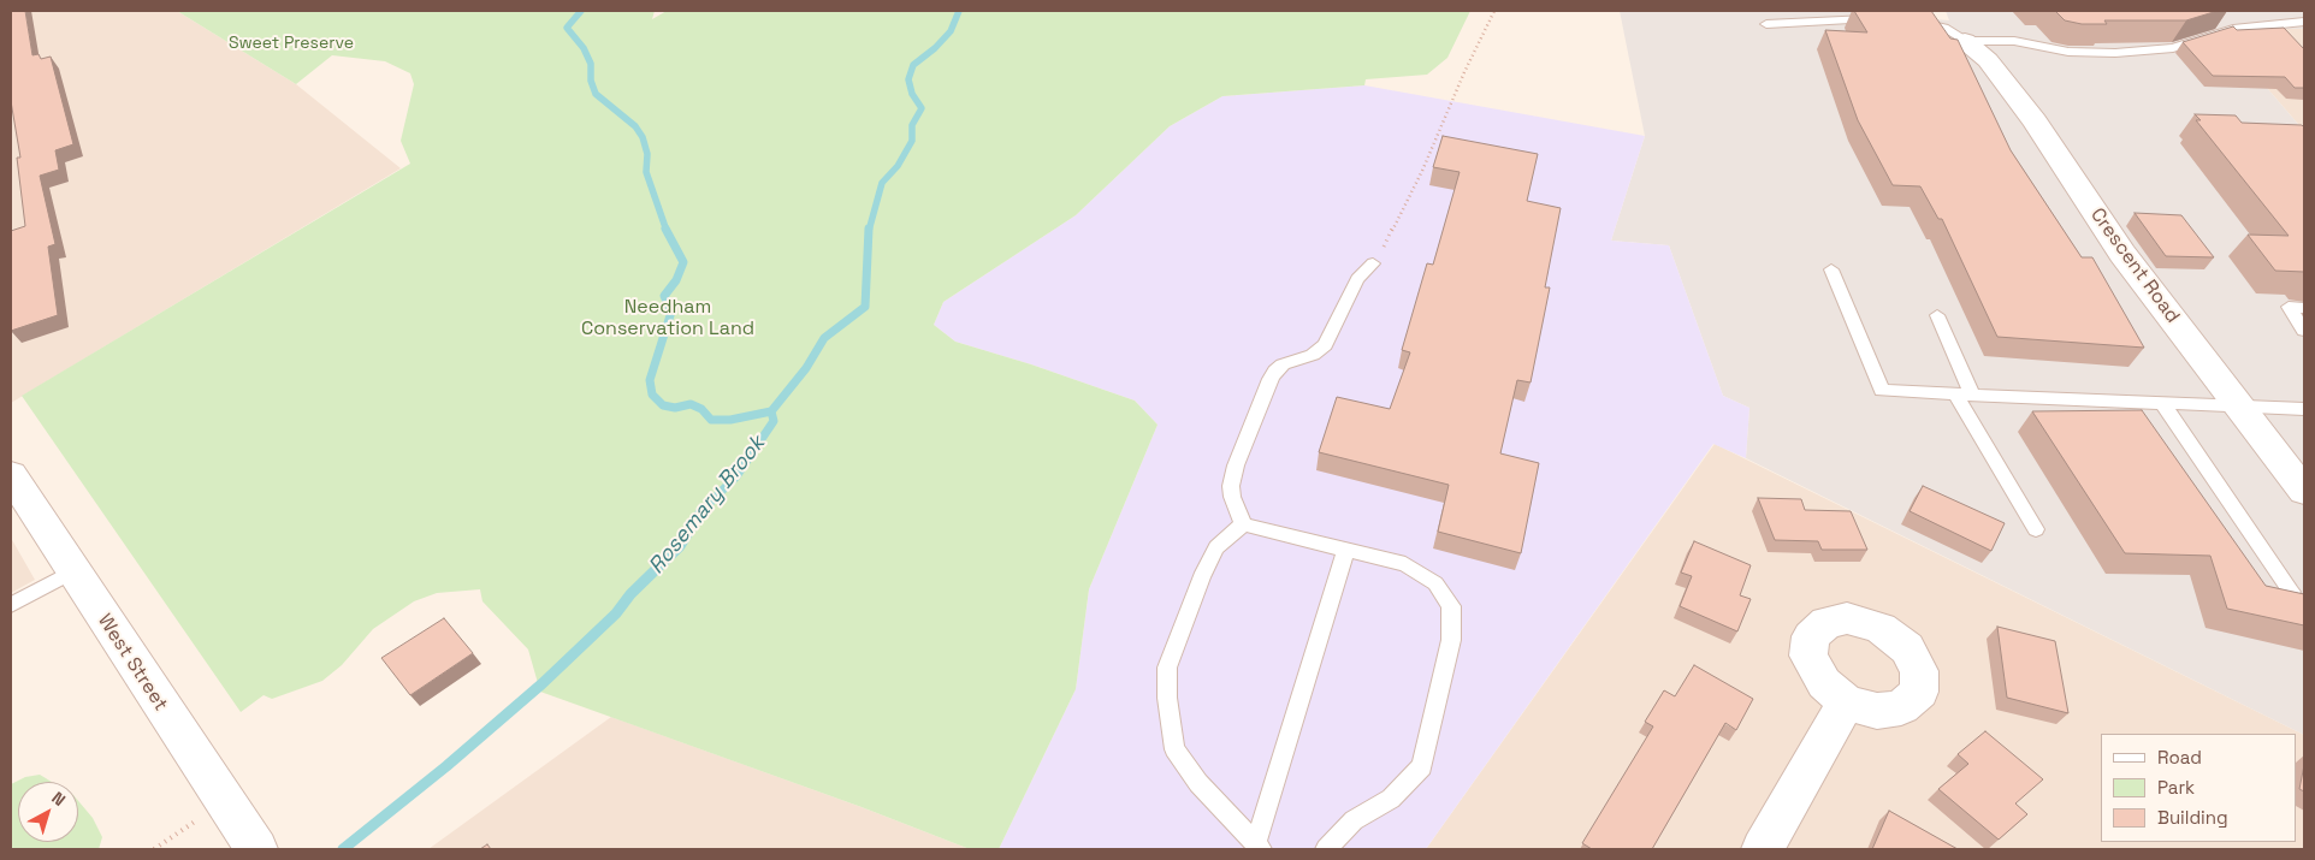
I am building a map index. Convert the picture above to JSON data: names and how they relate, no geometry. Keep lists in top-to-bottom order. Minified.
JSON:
{"streets":{"street":["Crescent Road","West Street"]},"water":["Rosemary Brook"],"parks":["Sweet Preserve","Needham Conservation Land"],"legend":["Road","Park","Building"],"north":"top right"}
